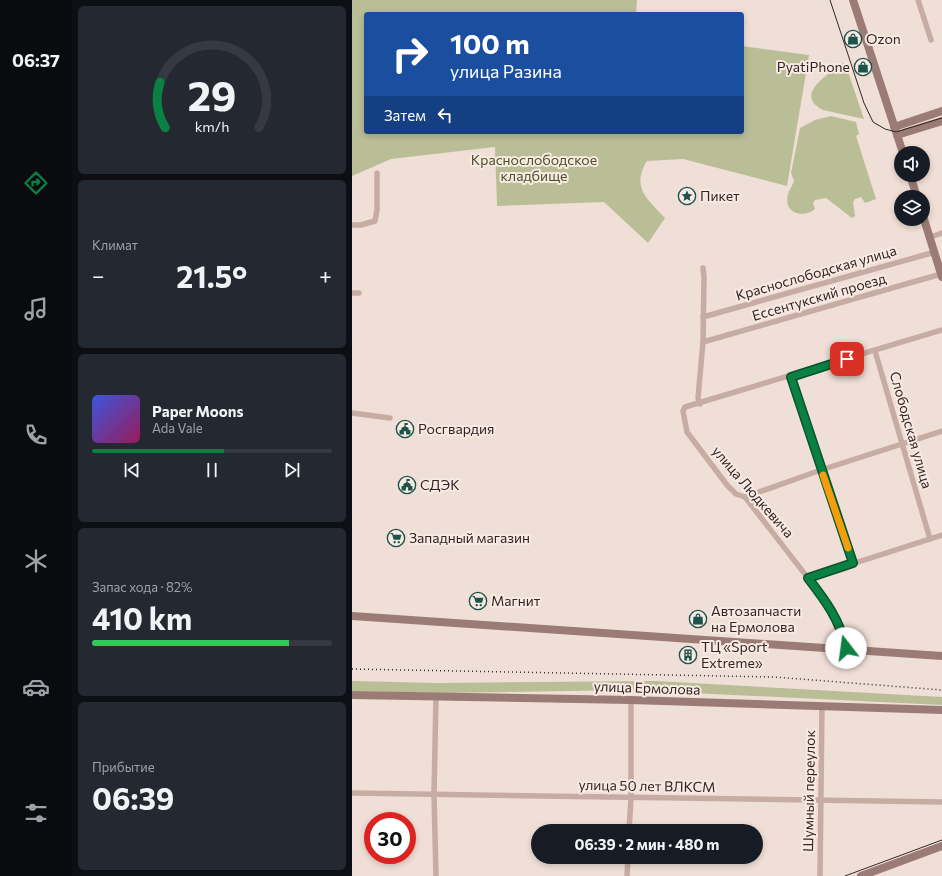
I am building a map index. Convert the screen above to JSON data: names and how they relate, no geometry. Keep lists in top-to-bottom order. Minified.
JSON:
{"streets":{"street":["Краснослободская улица","Ессентукский проезд","Слободская улица","улица Людкевича","улица Ермолова","улица 50 лет ВЛКСМ","Шумный переулок"]},"crossings":[["улица Ермолова","Шумный переулок"],["улица 50 лет ВЛКСМ","Шумный переулок"]],"parks":["Краснослободское кладбище"],"places":{"shop":["Ozon","PyatiPhone","Автозапчасти на Ермолова"],"place":["Пикет"],"public building":["Росгвардия","СДЭК"],"supermarket":["Западный магазин","Магнит"],"building":["ТЦ «Sport Extreme»"]},"page":{"tabs":"06:37","turn":["100 m","улица Разина"],"then":"Затем","tile":["Климат",["Запас хода · 82%","410 km"],["Прибытие","06:39"]],"heat":["−","21.5°","+"],"song":["Paper Moons","Ada Vale"],"limit":"30","trip":"06:39 · 2 мин · 480 m","gauge":["29","km/h"]}}
